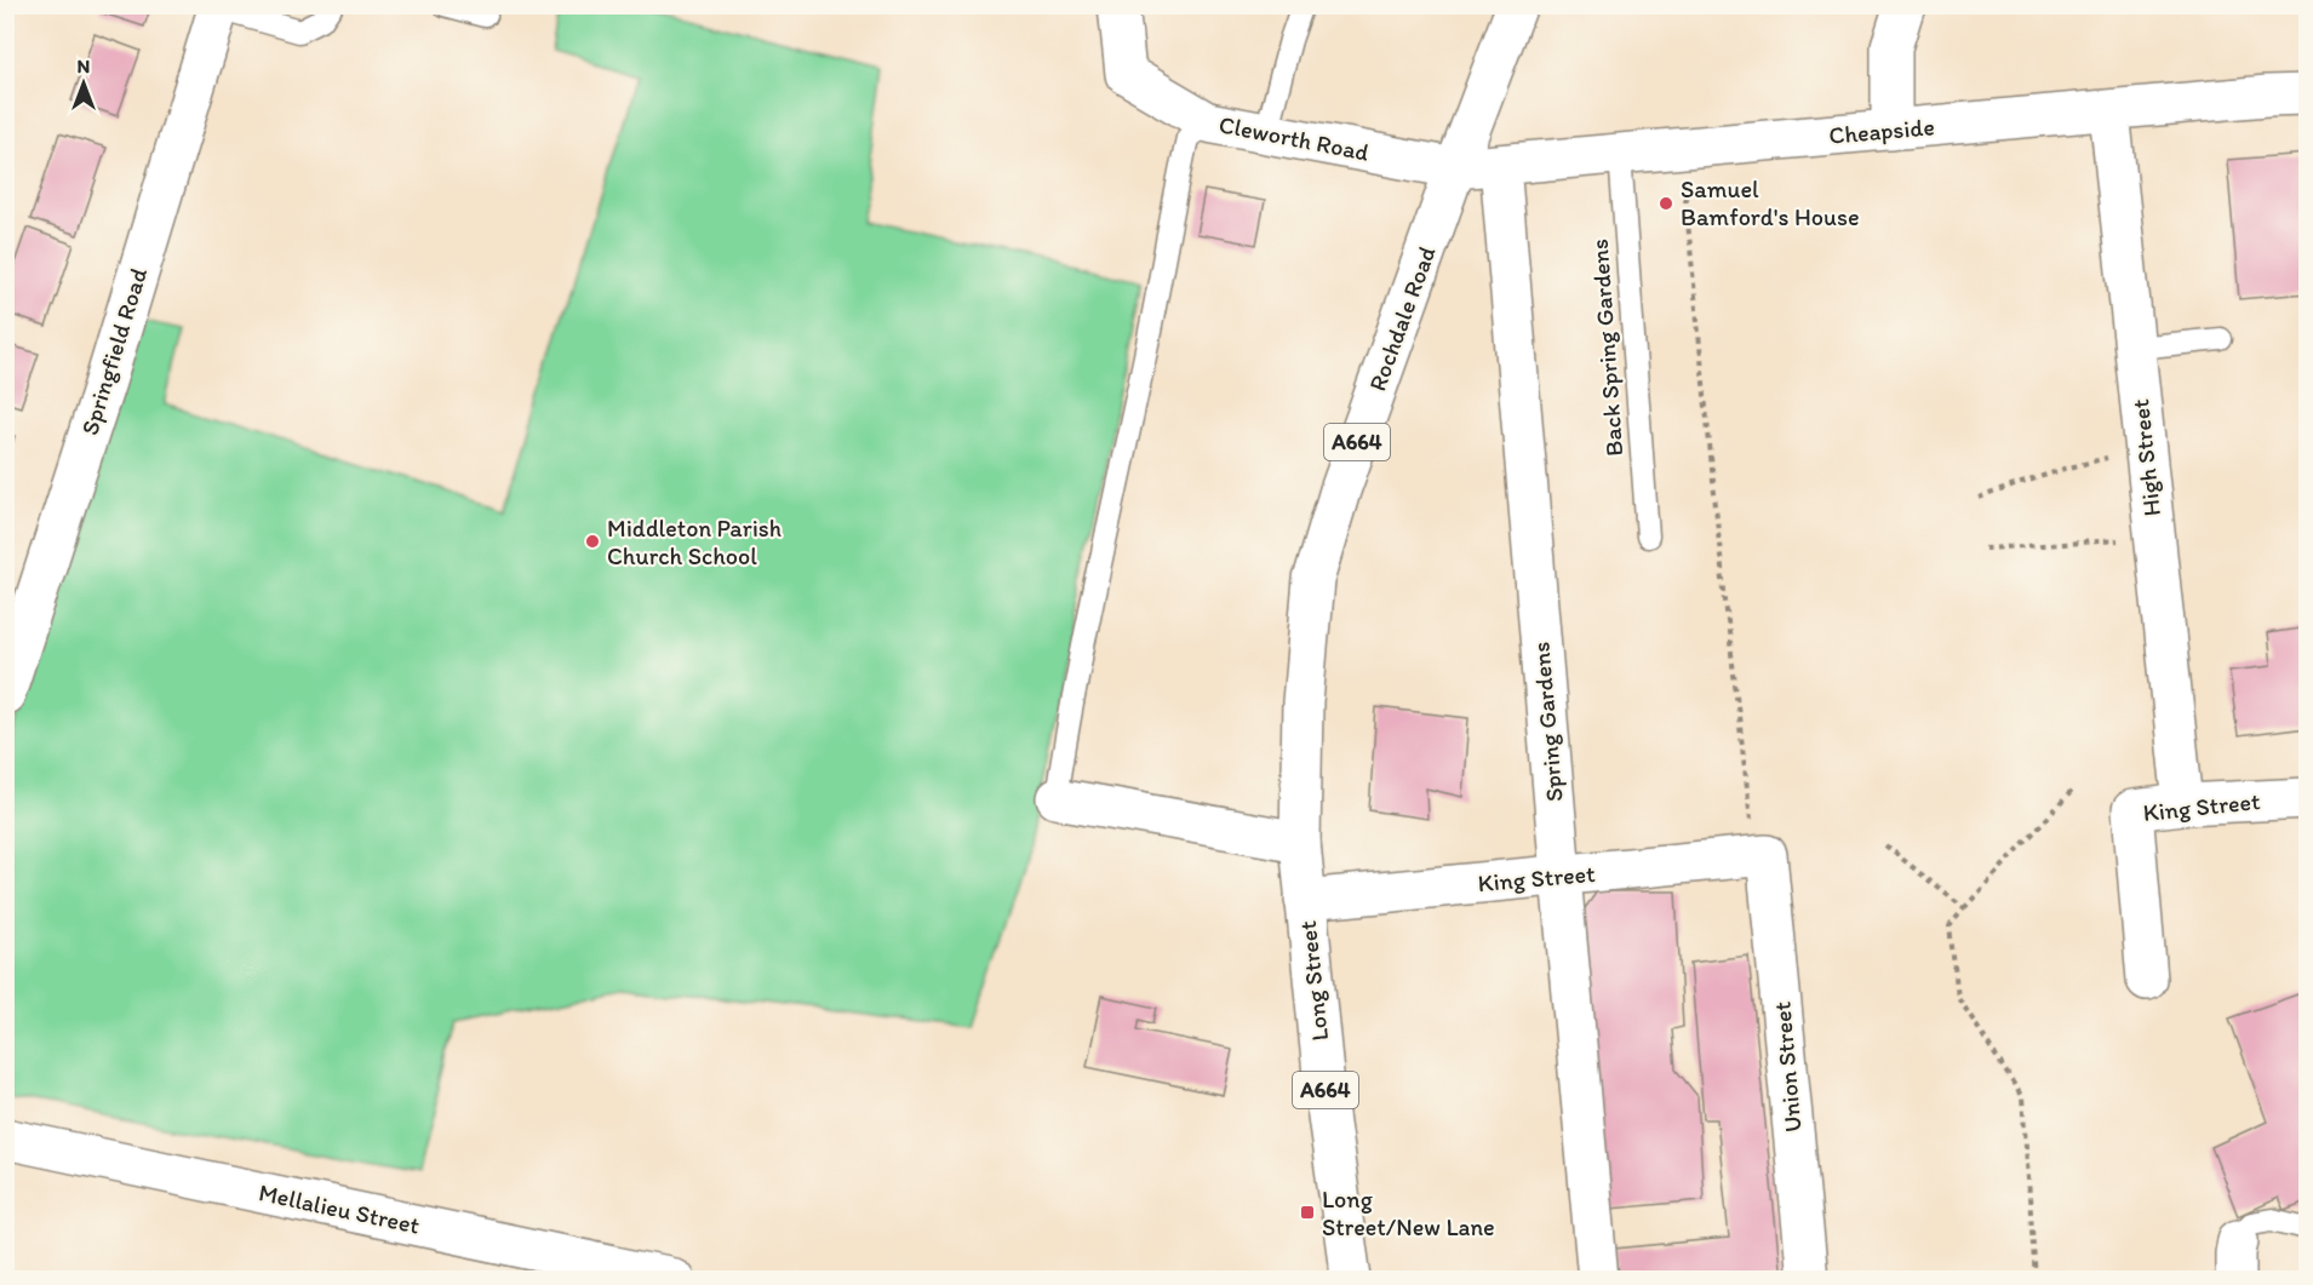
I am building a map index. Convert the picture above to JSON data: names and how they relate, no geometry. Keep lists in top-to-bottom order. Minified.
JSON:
{"streets":{"street":["Cheapside","Cleworth Road","Rochdale Road","Springfield Road","A664","High Street","Spring Gardens","King Street","Long Street","Union Street","Mellalieu Street"],"lane":["Back Spring Gardens"]},"crossings":[["Cheapside","Cleworth Road"],["Cheapside","Rochdale Road"],["Cheapside","Back Spring Gardens"],["Cheapside","High Street"],["Cheapside","Spring Gardens"],["Cleworth Road","Rochdale Road"],["Rochdale Road","King Street"],["Rochdale Road","Long Street"],["High Street","King Street"],["Spring Gardens","King Street"],["King Street","Long Street"],["King Street","Union Street"]],"places":{"other":["Samuel Bamford's House","Middleton Parish Church School"],"transit":["Long Street/New Lane"]},"north":"top"}
